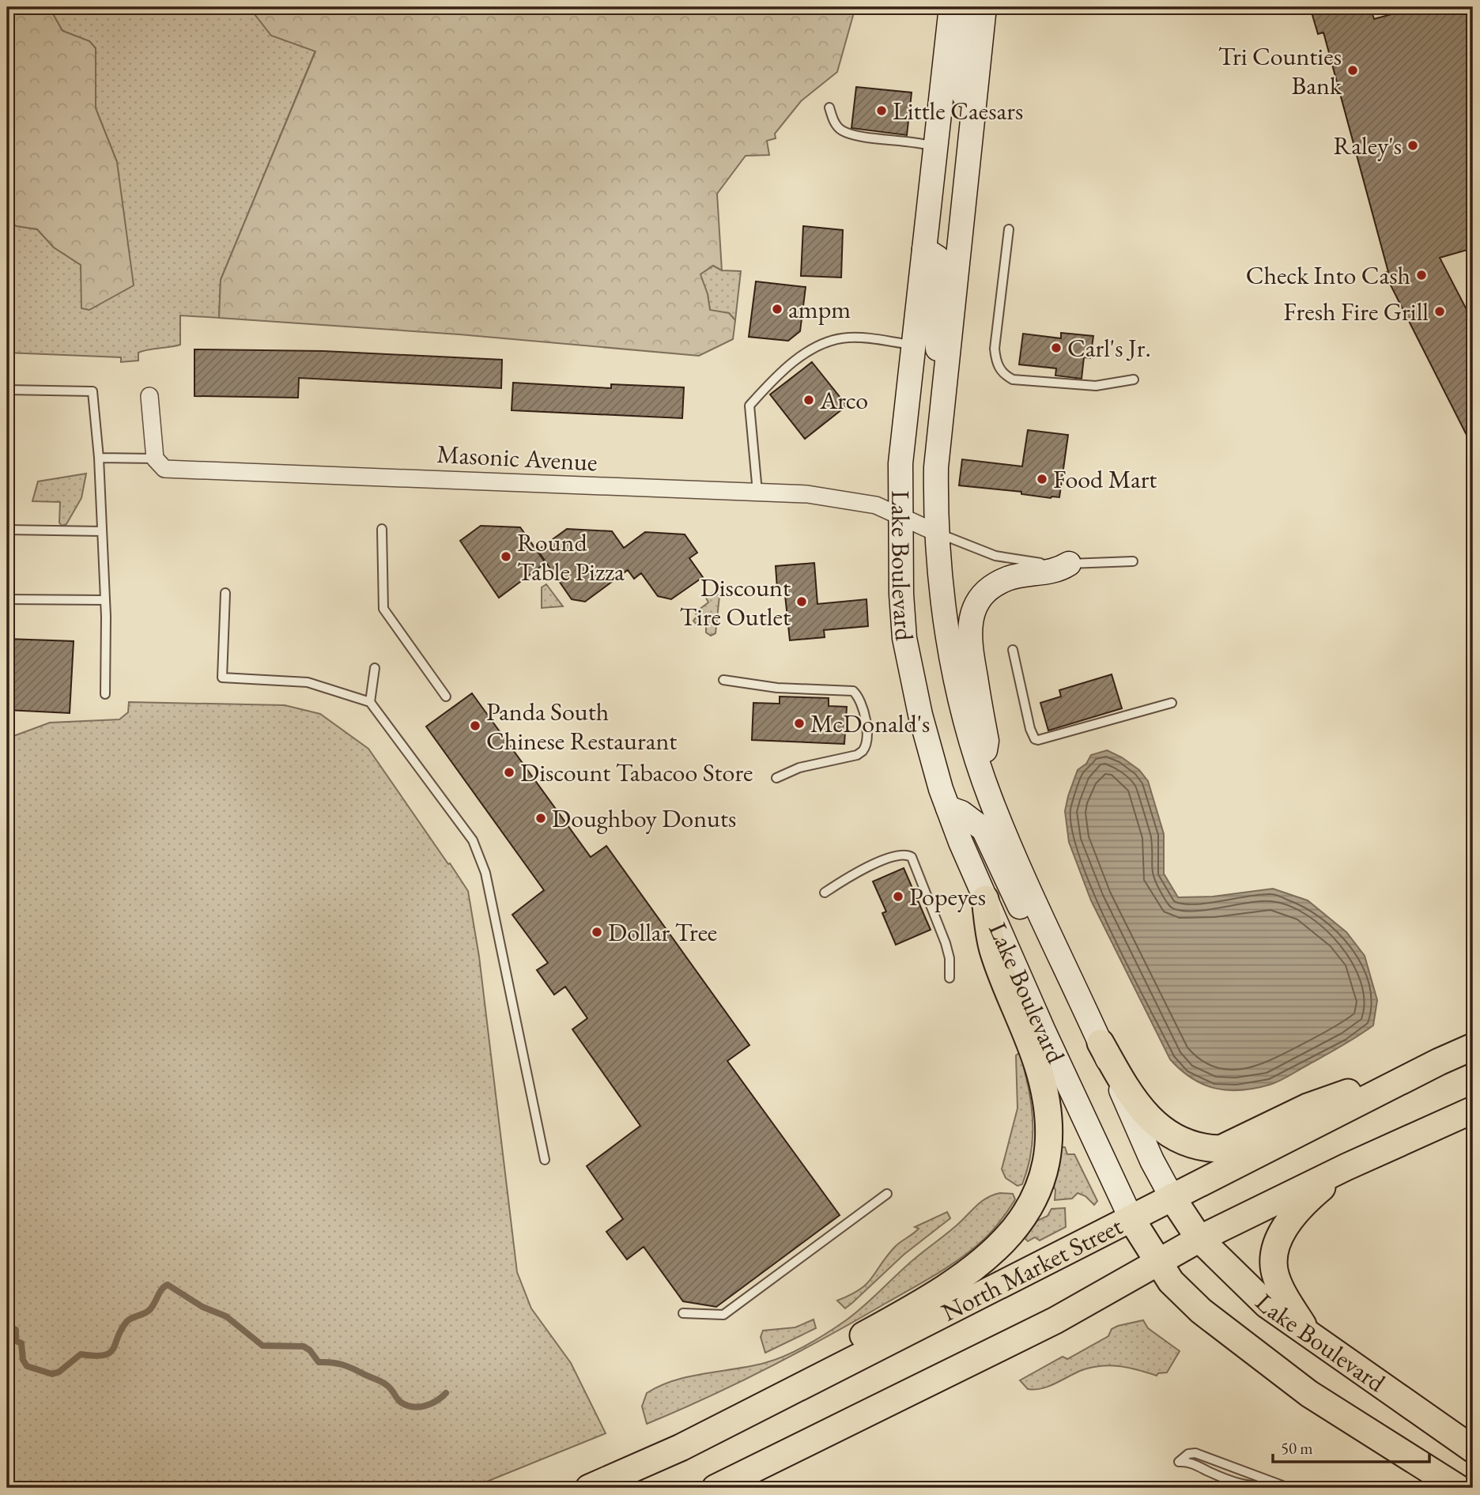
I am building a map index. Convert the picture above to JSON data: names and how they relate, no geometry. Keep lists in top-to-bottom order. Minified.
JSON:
{"streets":{"main road":["Lake Boulevard","North Market Street"],"street":["Masonic Avenue"]},"crossings":[["Masonic Avenue","Lake Boulevard"],["Lake Boulevard","North Market Street"]],"places":["Tri Counties Bank","Little Caesars","Raley's","Check Into Cash","ampm","Fresh Fire Grill","Carl's Jr.","Arco","Food Mart","Round Table Pizza","Discount Tire Outlet","McDonald's","Panda South Chinese Restaurant","Discount Tabacoo Store","Doughboy Donuts","Popeyes","Dollar Tree"],"scale_bar":"50 m"}
